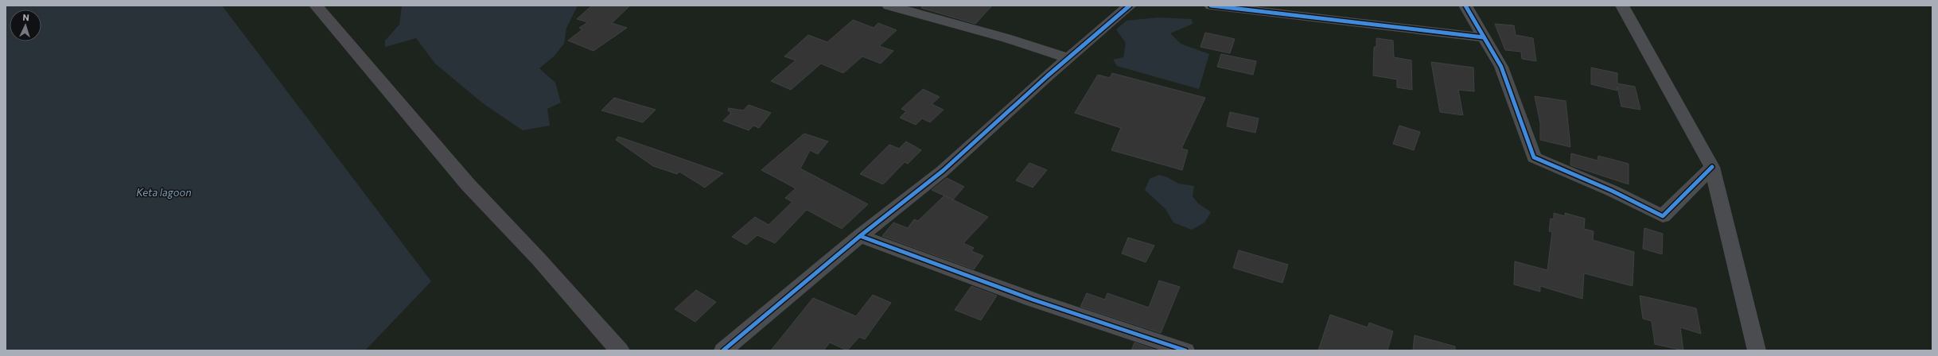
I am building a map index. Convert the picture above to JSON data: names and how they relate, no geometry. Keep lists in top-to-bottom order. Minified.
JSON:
{"water":["Keta lagoon"],"north":"top"}
